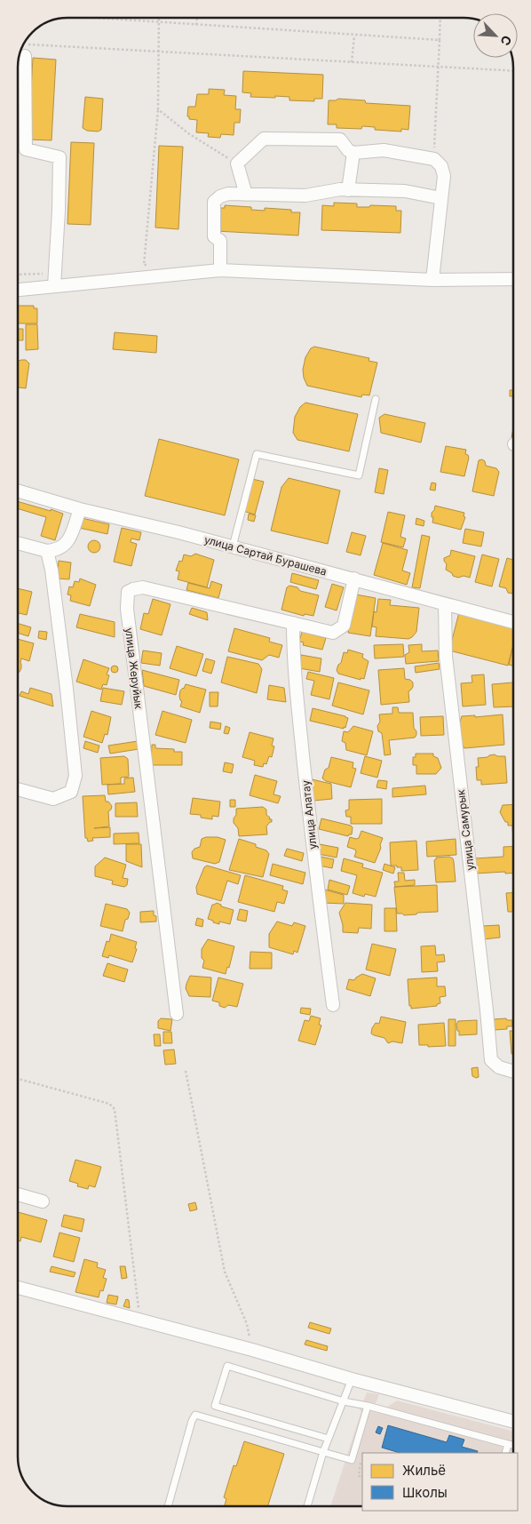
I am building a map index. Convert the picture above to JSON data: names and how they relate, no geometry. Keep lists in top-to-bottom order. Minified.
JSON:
{"streets":{"street":["улица Сартай Бурашева","улица Жеруйык","улица Алатау","улица Самурык"]},"crossings":[["улица Сартай Бурашева","улица Жеруйык"],["улица Сартай Бурашева","улица Самурык"],["улица Жеруйык","улица Алатау"]],"legend":["Жильё","Школы"],"north":"bottom right"}
